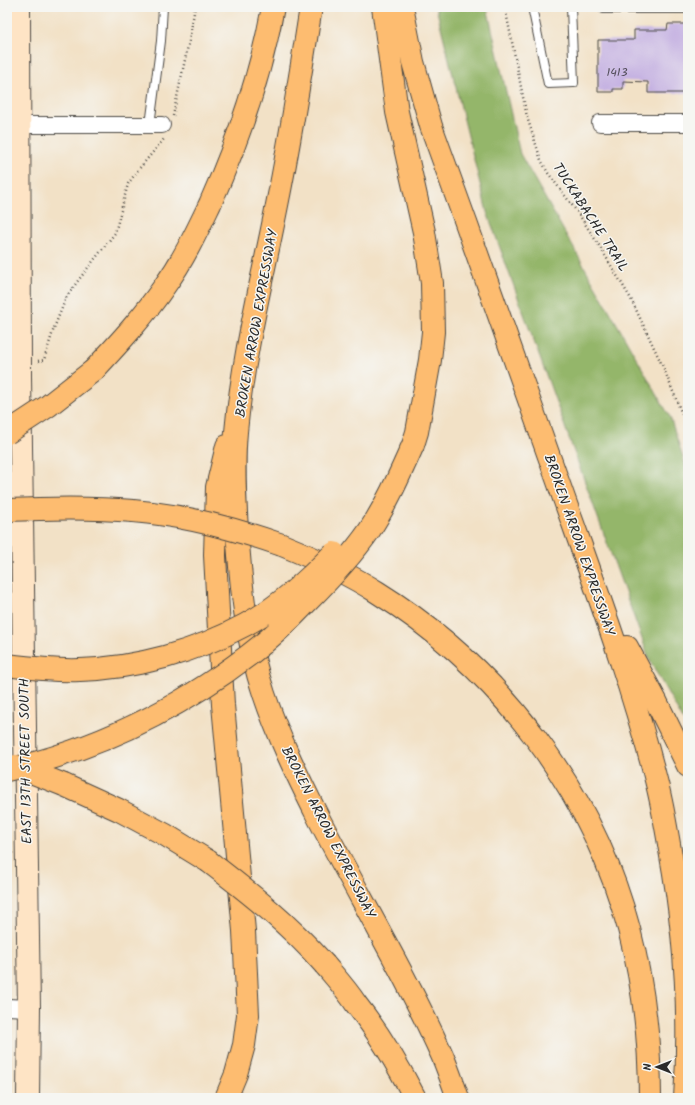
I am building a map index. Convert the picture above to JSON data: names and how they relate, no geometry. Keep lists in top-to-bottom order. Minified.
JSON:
{"streets":{"highway":["BROKEN ARROW EXPRESSWAY"],"street":["EAST 13TH STREET SOUTH"],"path":["TUCKABACHE TRAIL"]},"house_numbers":["1413"],"north":"left"}
